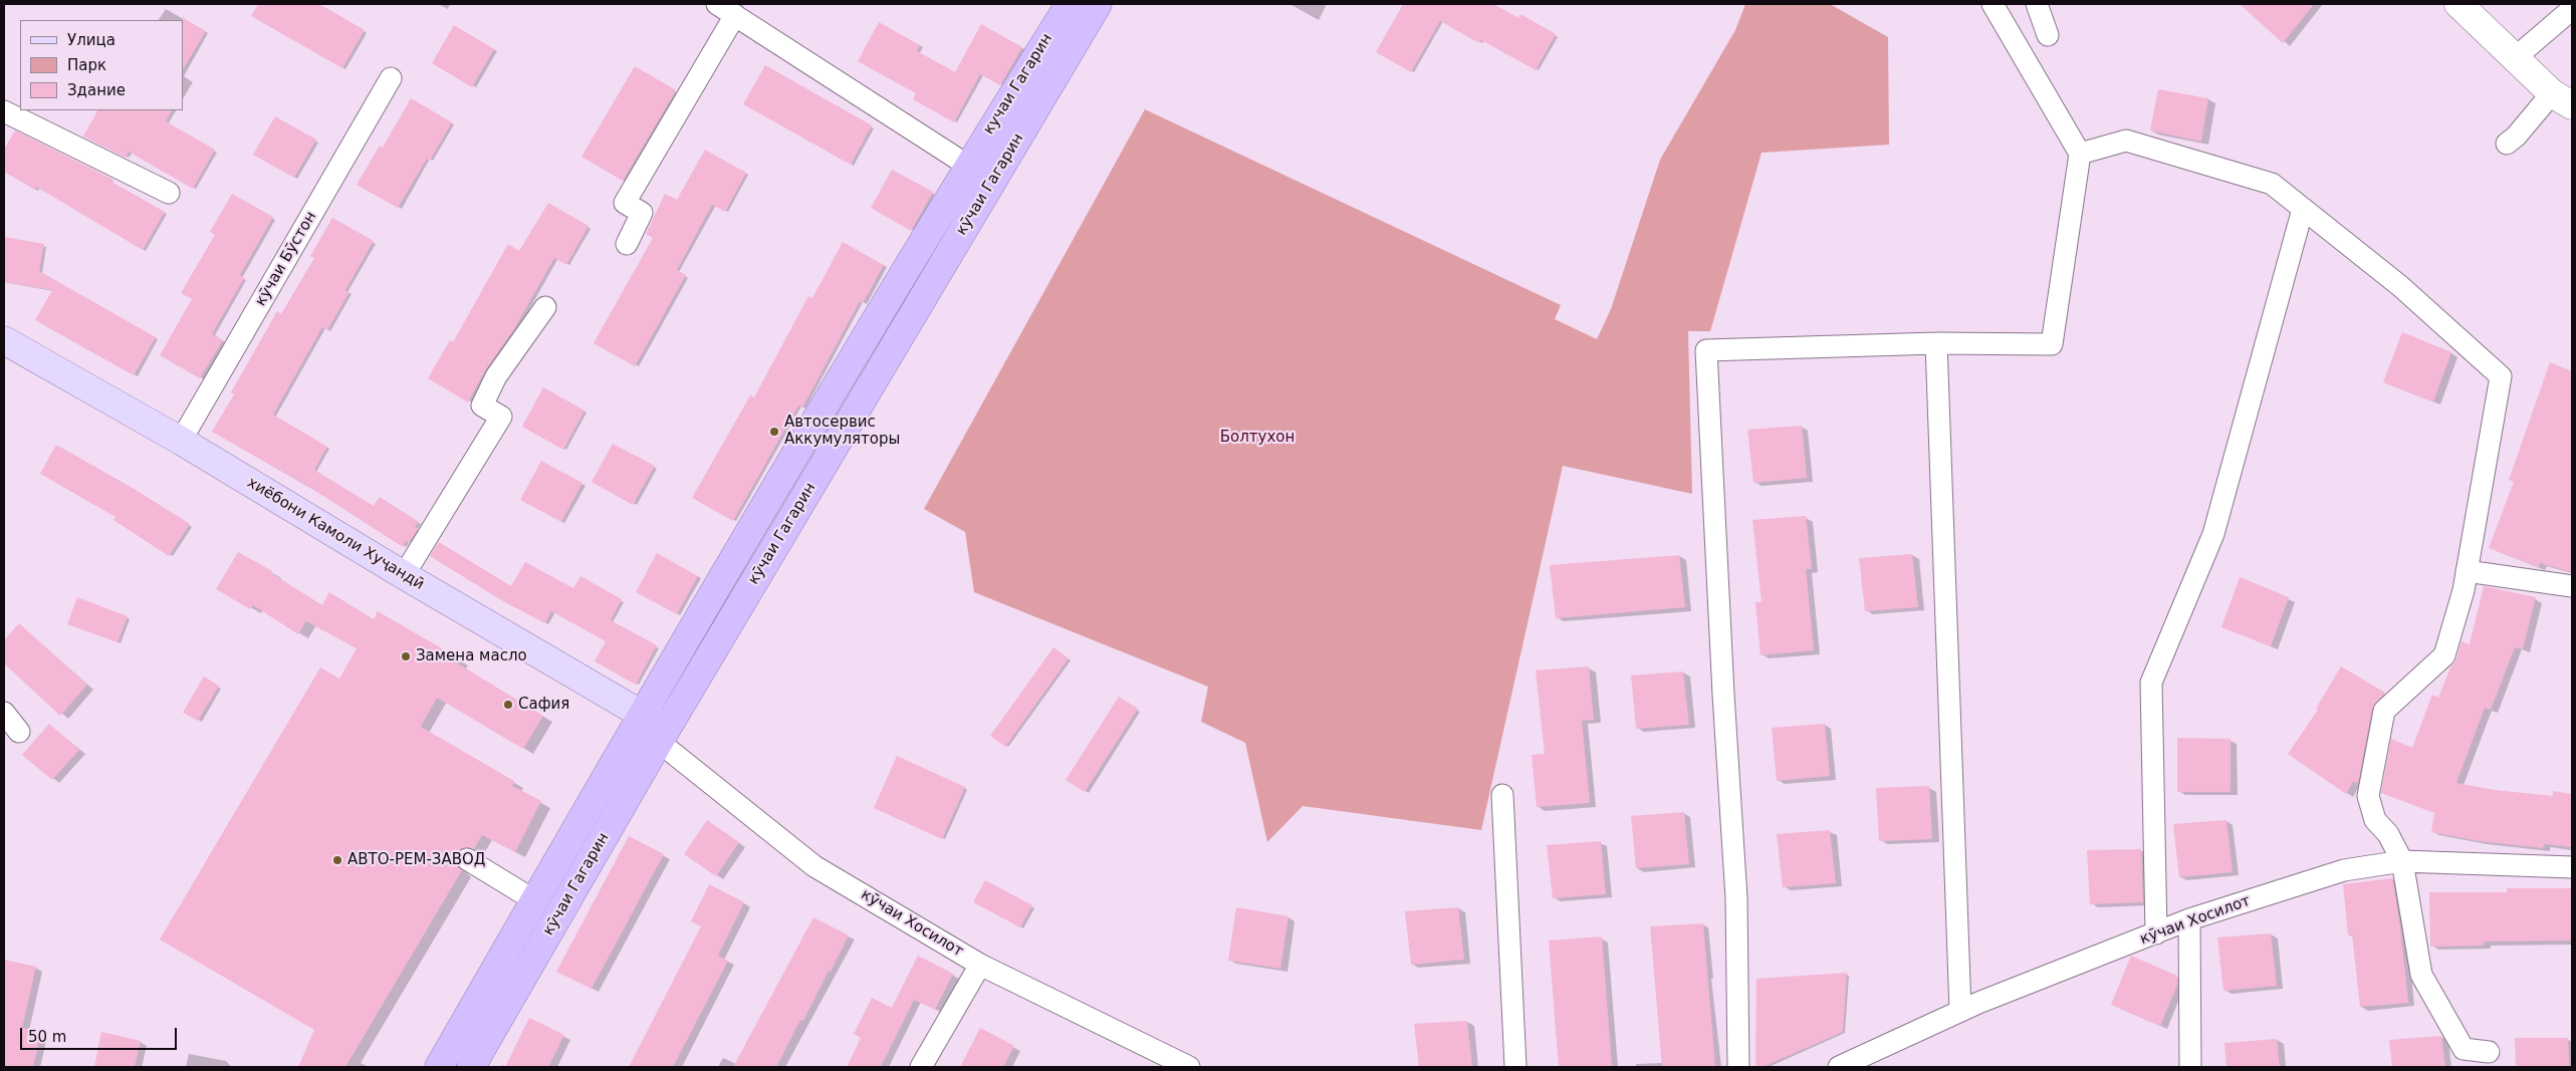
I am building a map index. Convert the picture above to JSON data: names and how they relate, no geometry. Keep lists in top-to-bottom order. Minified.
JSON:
{"streets":{"highway":["кучаи Гагарин","кӯчаи Гагарин"],"main road":["хиёбони Камоли Хуҷандӣ"],"street":["кӯчаи Бӯстон","кӯчаи Хосилот"]},"crossings":[["кучаи Гагарин","кӯчаи Гагарин"],["кӯчаи Гагарин","хиёбони Камоли Хуҷандӣ"],["кӯчаи Гагарин","кӯчаи Хосилот"],["кӯчаи Бӯстон","хиёбони Камоли Хуҷандӣ"],["хиёбони Камоли Хуҷандӣ","кӯчаи Хосилот"]],"parks":["Болтухон"],"places":["Автосервис Аккумуляторы","Замена масло","Сафия","АВТО-РЕМ-ЗАВОД"],"legend":["Улица","Парк","Здание"],"scale_bar":"50 m"}
